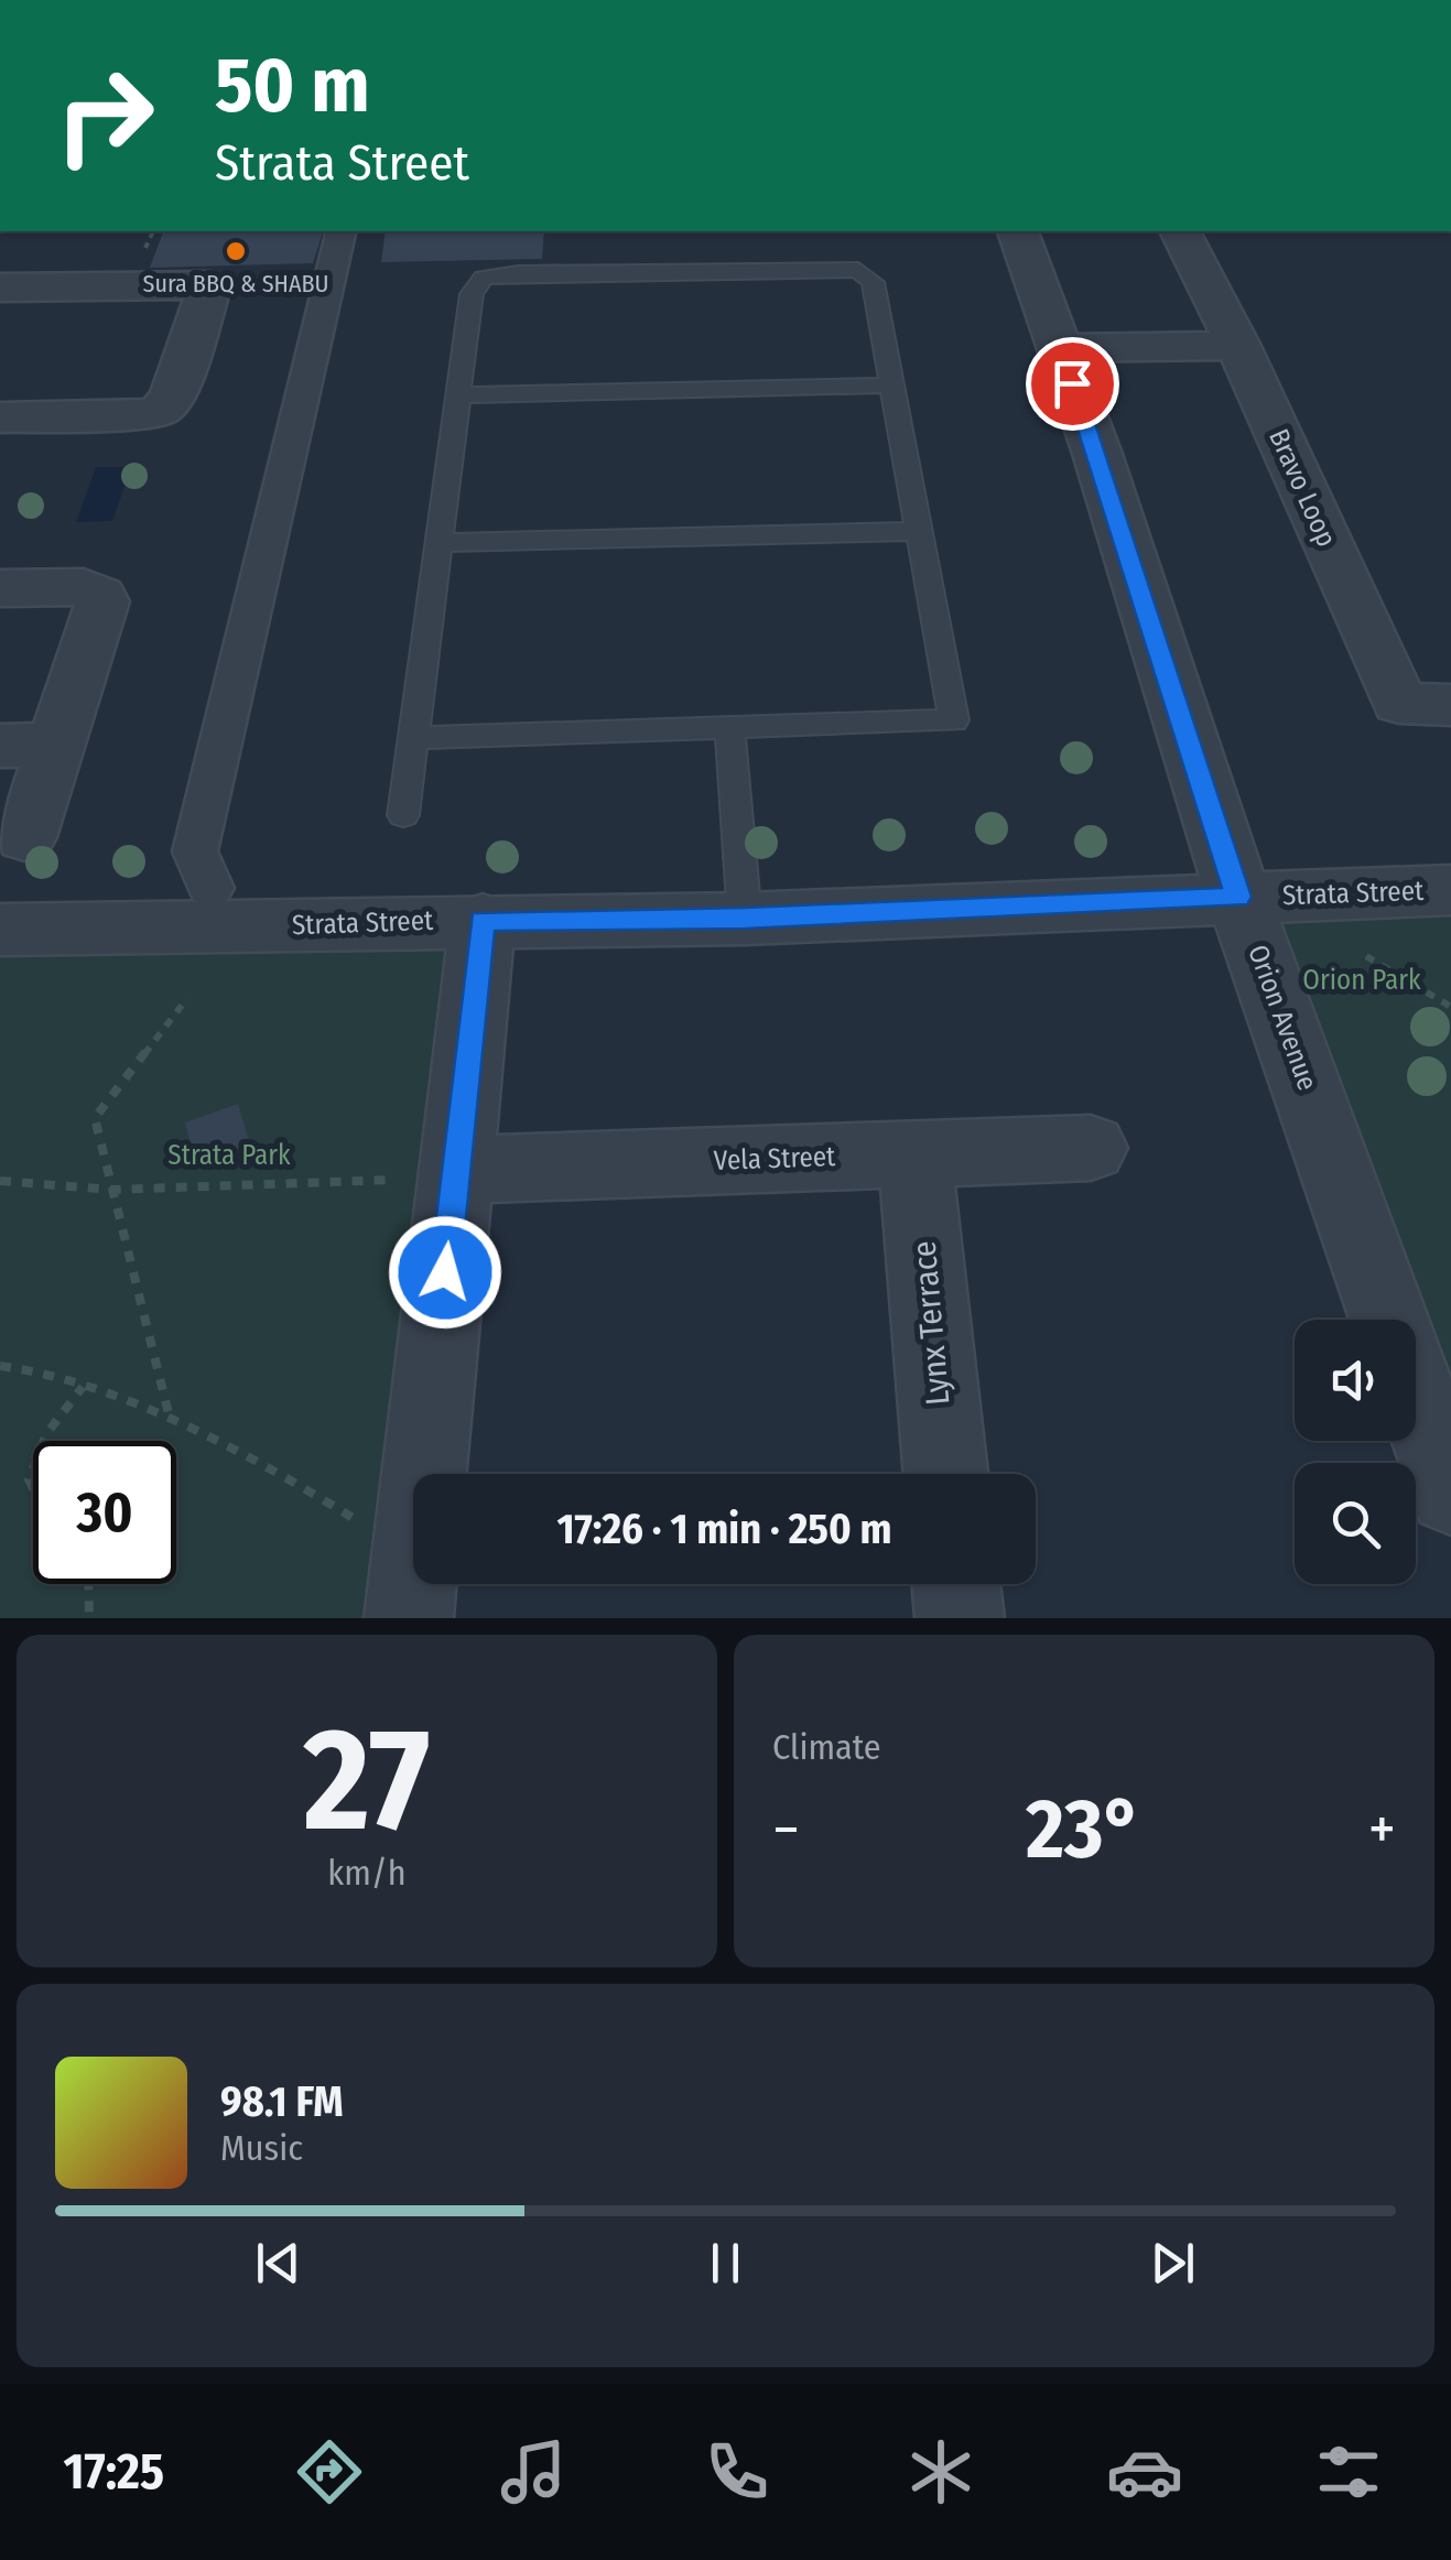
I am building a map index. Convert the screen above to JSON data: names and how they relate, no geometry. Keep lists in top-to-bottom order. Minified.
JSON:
{"streets":{"street":["Bravo Loop","Strata Street","Orion Avenue","Vela Street","Lynx Terrace"]},"crossings":[["Strata Street","Orion Avenue"],["Vela Street","Lynx Terrace"]],"parks":["Orion Park","Strata Park"],"places":["Sura BBQ & SHABU"],"page":{"turn":["50 m","Strata Street"],"limit":"30","trip":"17:26 · 1 min · 250 m","tile":[["27","km/h"],"Climate"],"heat":["−","23°","+"],"song":["98.1 FM","Music"],"tabs":"17:25"}}
